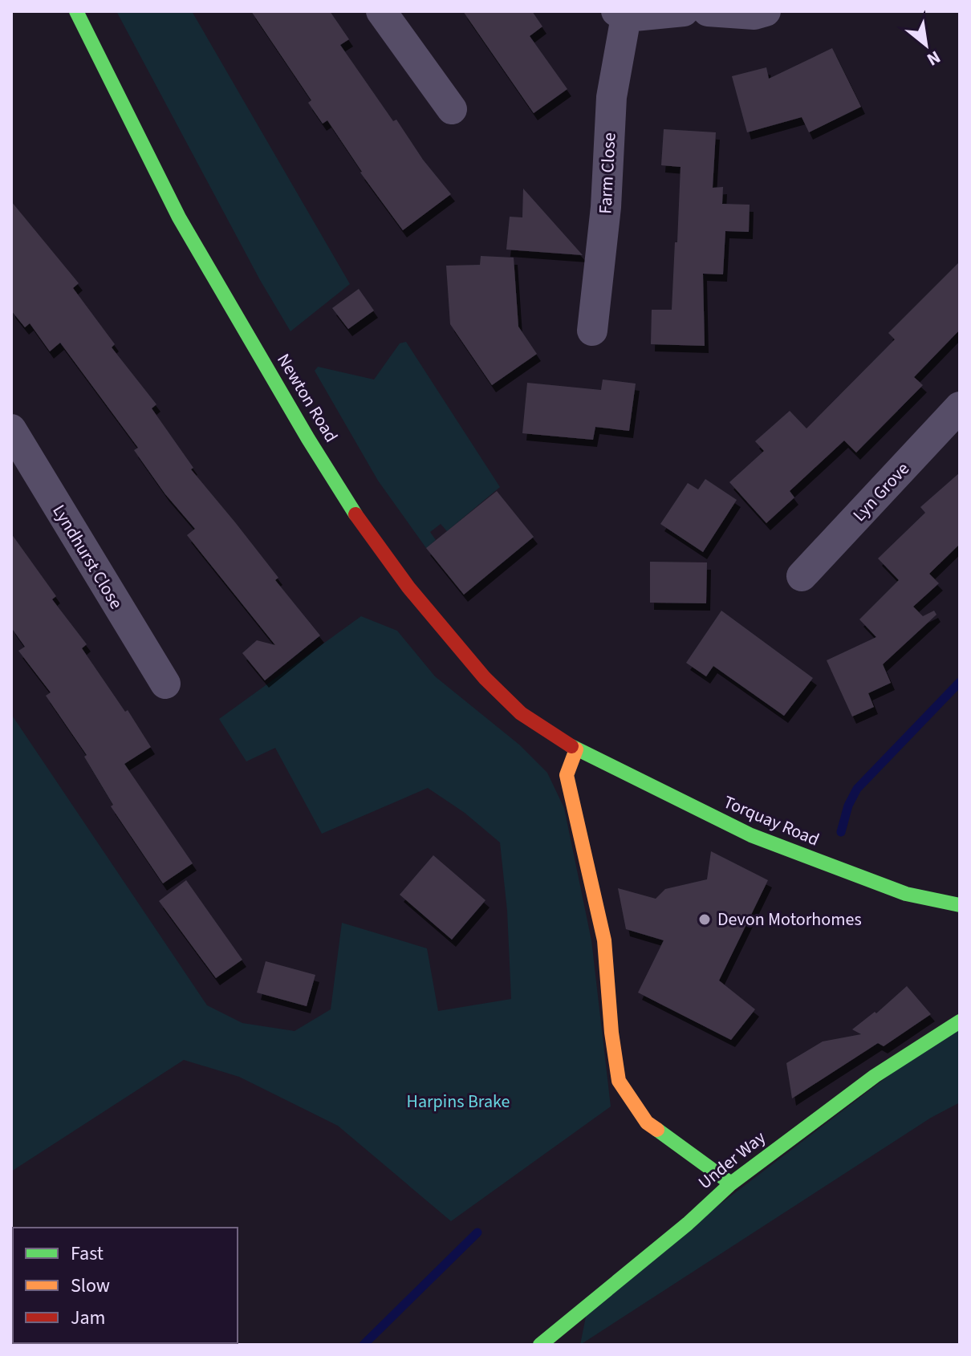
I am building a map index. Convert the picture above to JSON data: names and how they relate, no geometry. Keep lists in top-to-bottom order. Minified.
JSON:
{"streets":{"street":["Farm Close","Newton Road","Lyn Grove","Lyndhurst Close","Torquay Road","Under Way"]},"crossings":[["Newton Road","Torquay Road"]],"parks":["Harpins Brake"],"places":["Devon Motorhomes"],"legend":["Fast","Slow","Jam"],"north":"bottom right"}
